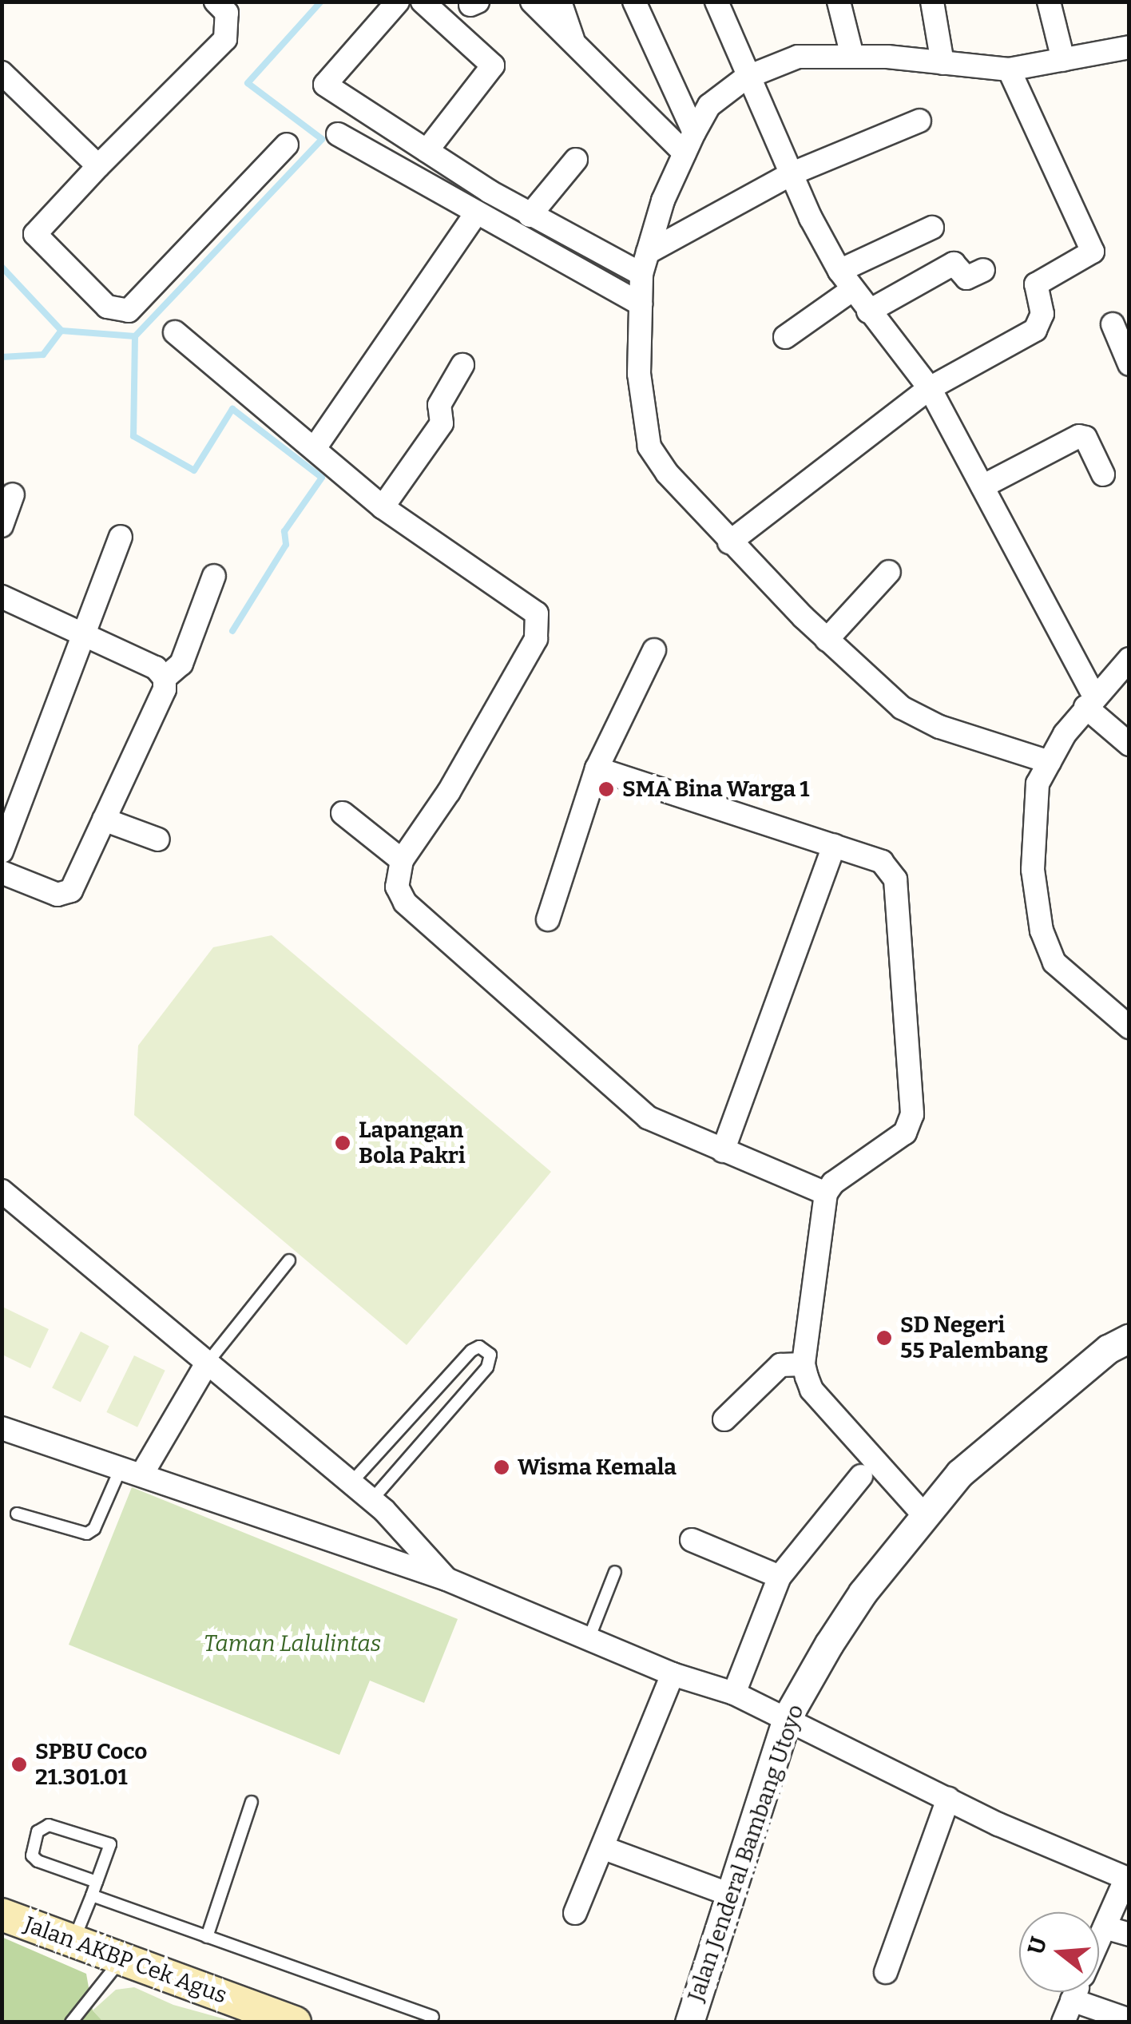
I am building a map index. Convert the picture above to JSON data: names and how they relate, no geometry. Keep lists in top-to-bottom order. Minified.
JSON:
{"streets":{"main road":["Jalan AKBP Cek Agus"],"street":["Jalan Jenderal Bambang Utoyo"]},"parks":["Taman Lalulintas"],"places":["SMA Bina Warga 1","Lapangan Bola Pakri","SD Negeri 55 Palembang","Wisma Kemala","SPBU Coco 21.301.01"],"north":"left"}
